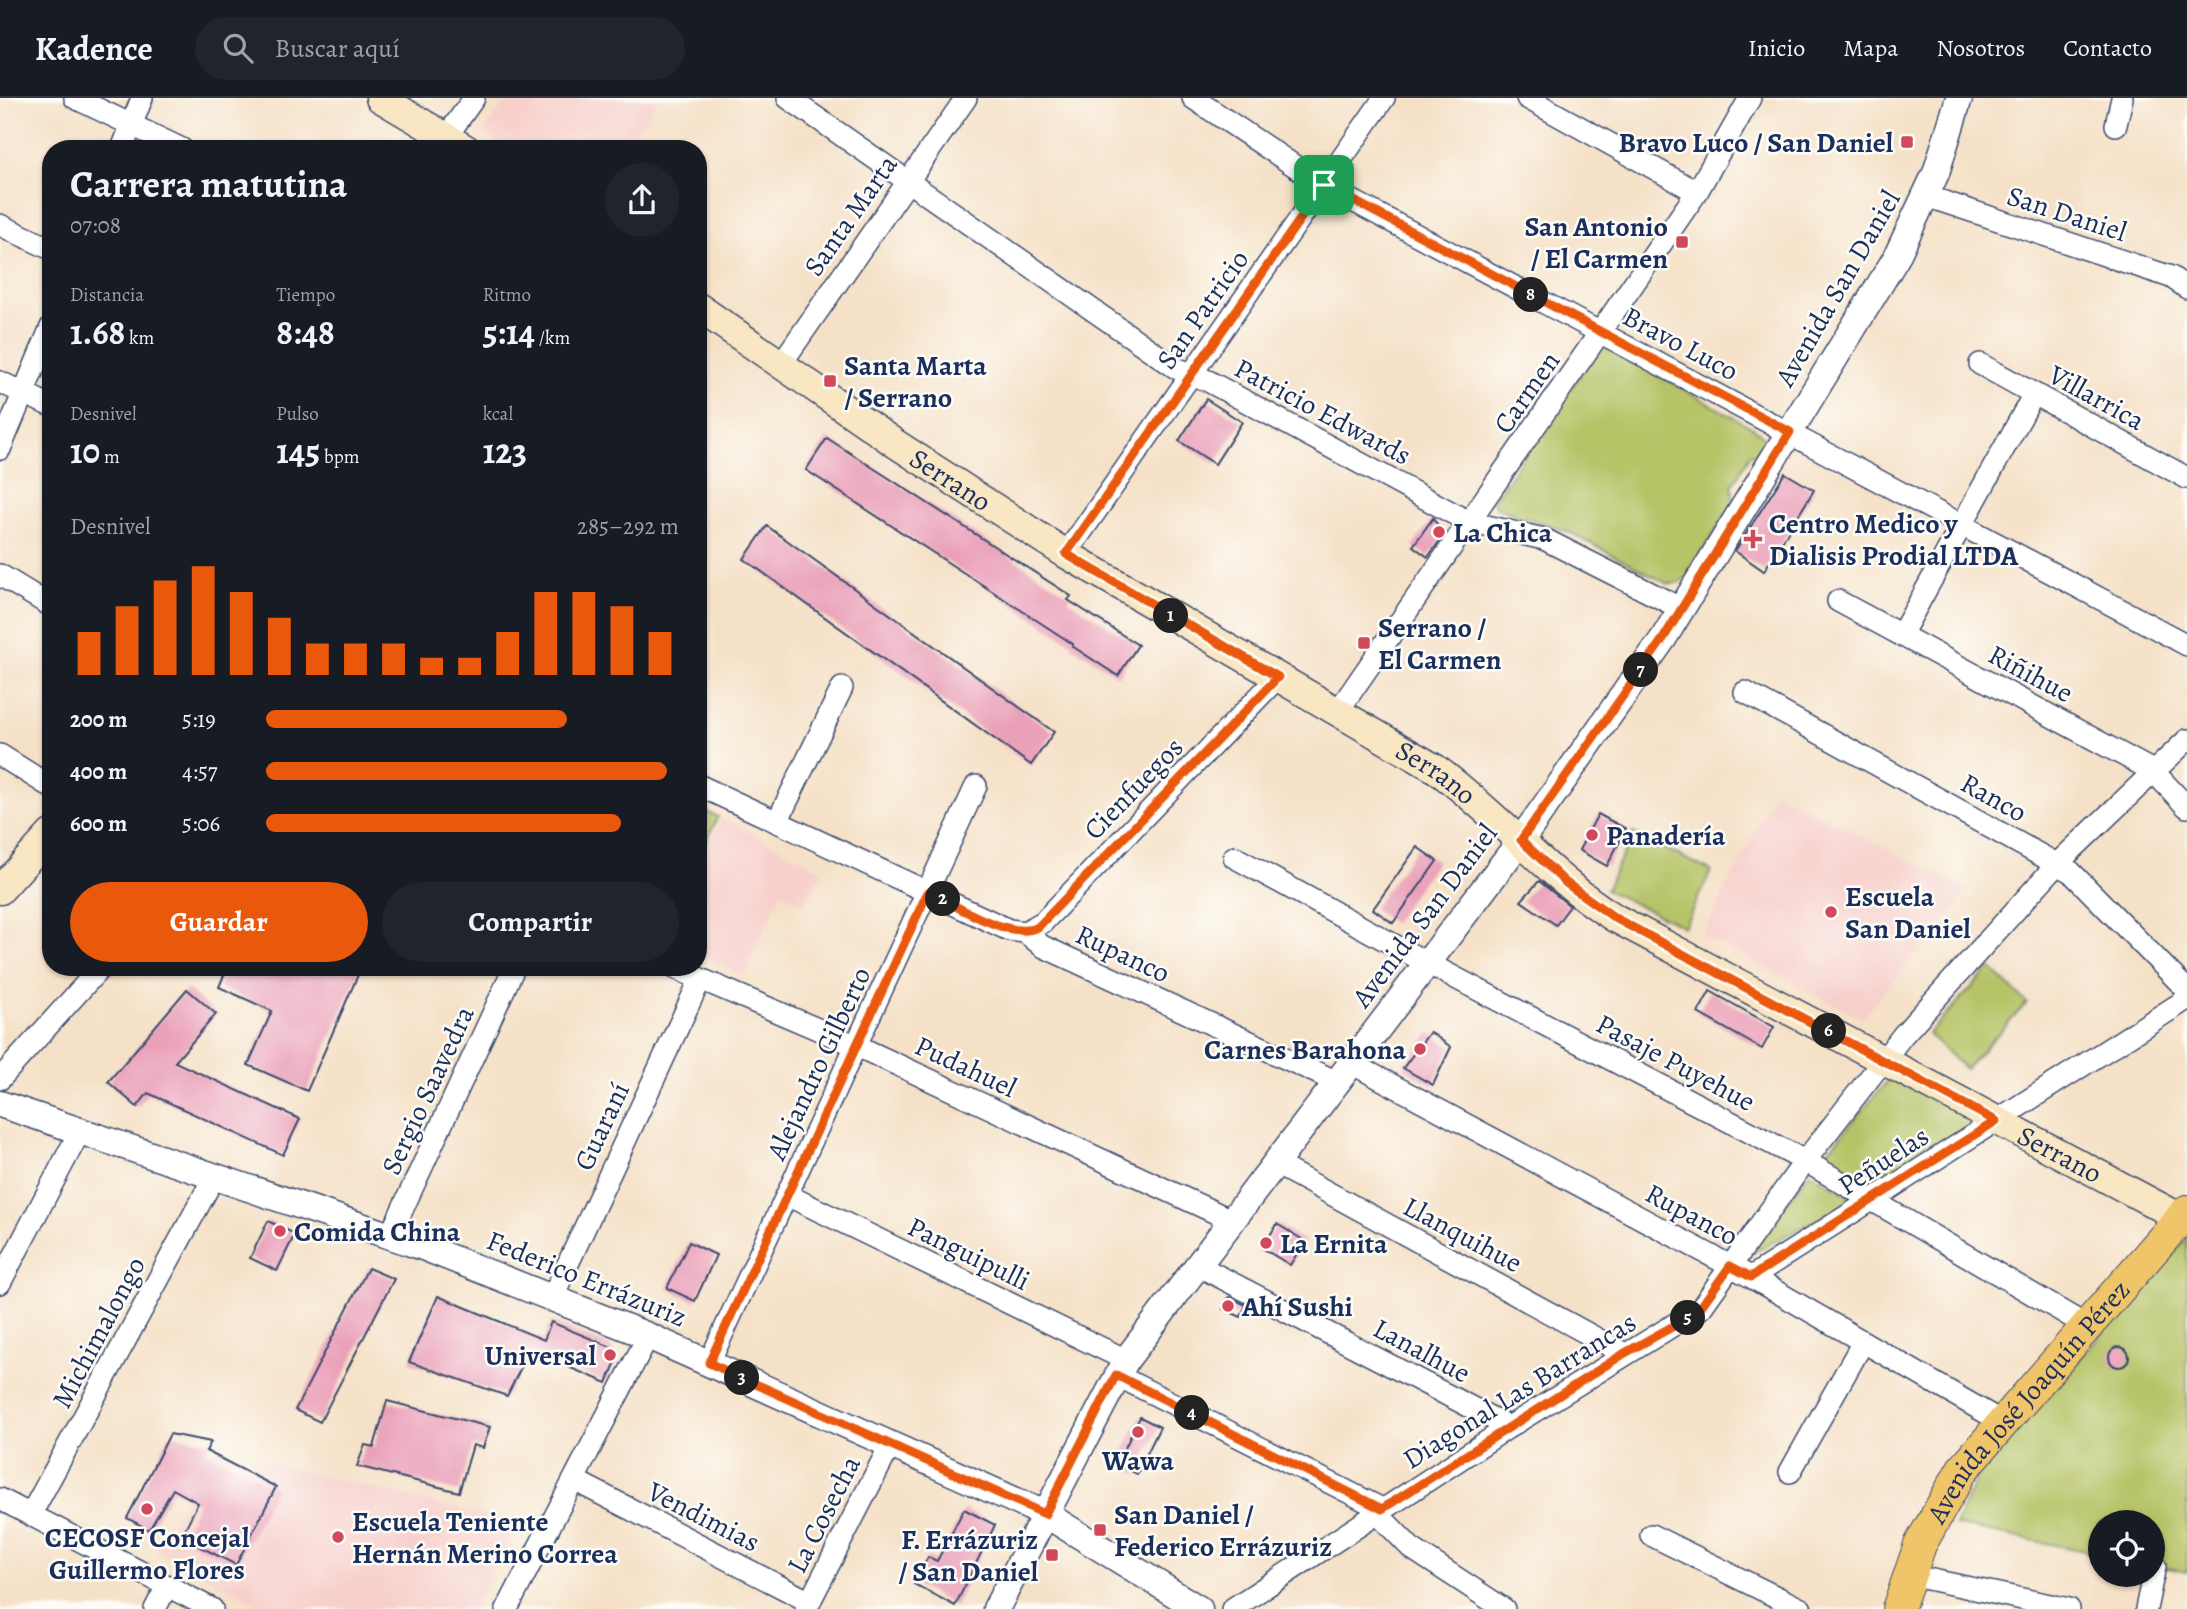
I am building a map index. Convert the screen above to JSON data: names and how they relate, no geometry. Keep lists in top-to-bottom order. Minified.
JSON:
{"streets":{"main road":["Serrano","Avenida José Joaquín Pérez"],"street":["San Daniel","Santa Marta","Avenida San Daniel","San Patricio","Bravo Luco","Carmen","Villarrica","Patricio Edwards","Riñihue","Cienfuegos","Ranco","Rupanco","Pasaje Puyehue","Alejandro Gilberto","Pudahuel","Sergio Saavedra","Guaraní","Peñuelas","Llanquihue","Panguipulli","Federico Errázuriz","Michimalongo","Lanalhue","Diagonal Las Barrancas","La Cosecha","Vendimias"]},"crossings":[["San Daniel","Avenida San Daniel"],["Santa Marta","Patricio Edwards"],["Santa Marta","Serrano"],["Avenida San Daniel","Bravo Luco"],["Avenida San Daniel","Patricio Edwards"],["Avenida San Daniel","Serrano"],["Avenida San Daniel","Rupanco"],["Avenida San Daniel","Pasaje Puyehue"],["Avenida San Daniel","Pudahuel"],["Avenida San Daniel","Llanquihue"],["Avenida San Daniel","Panguipulli"],["Avenida San Daniel","Federico Errázuriz"],["Avenida San Daniel","Lanalhue"],["San Patricio","Bravo Luco"],["San Patricio","Patricio Edwards"],["San Patricio","Serrano"],["Bravo Luco","Carmen"],["Carmen","Patricio Edwards"],["Carmen","Serrano"],["Serrano","Cienfuegos"],["Serrano","Peñuelas"],["Serrano","Diagonal Las Barrancas"],["Serrano","Avenida José Joaquín Pérez"],["Riñihue","Diagonal Las Barrancas"],["Cienfuegos","Rupanco"],["Ranco","Diagonal Las Barrancas"],["Rupanco","Alejandro Gilberto"],["Rupanco","Peñuelas"],["Rupanco","Diagonal Las Barrancas"],["Rupanco","Avenida José Joaquín Pérez"],["Pasaje Puyehue","Peñuelas"],["Pasaje Puyehue","Diagonal Las Barrancas"],["Pasaje Puyehue","Avenida José Joaquín Pérez"],["Alejandro Gilberto","Pudahuel"],["Alejandro Gilberto","Panguipulli"],["Alejandro Gilberto","Federico Errázuriz"],["Pudahuel","Guaraní"],["Sergio Saavedra","Federico Errázuriz"],["Guaraní","Federico Errázuriz"],["Llanquihue","Diagonal Las Barrancas"],["Panguipulli","Diagonal Las Barrancas"],["Federico Errázuriz","Michimalongo"],["Federico Errázuriz","La Cosecha"],["Lanalhue","Diagonal Las Barrancas"],["La Cosecha","Vendimias"]],"places":{"transit":["Bravo Luco / San Daniel","San Antonio / El Carmen","Santa Marta / Serrano","Serrano / El Carmen","San Daniel / Federico Errázuriz","F. Errázuriz / San Daniel"],"other":["La Chica","Panadería","Escuela San Daniel","Carnes Barahona","Comida China","La Ernita","Ahí Sushi","Universal","Wawa","CECOSF Concejal Guillermo Flores","Escuela Teniente Hernán Merino Correa"],"health":["Centro Medico y Dialisis Prodial LTDA"]},"page":{"header":"Kadence","search":"Buscar aquí","nav":["Inicio","Mapa","Nosotros","Contacto"],"heading":["Carrera matutina","07:08"],"stats":[["Distancia","1.68 km"],["Tiempo","8:48"],["Ritmo","5:14 /km"],["Desnivel","10 m"],["Pulso","145 bpm"],["kcal","123"]],"pins":["8","1","7","2","6","5","3","4"],"chart":["Desnivel","285–292 m"],"list":[{"name":"200 m","note":"5:19"},{"name":"400 m","note":"4:57"},{"name":"600 m","note":"5:06"}],"buttons":["Guardar","Compartir"]}}
